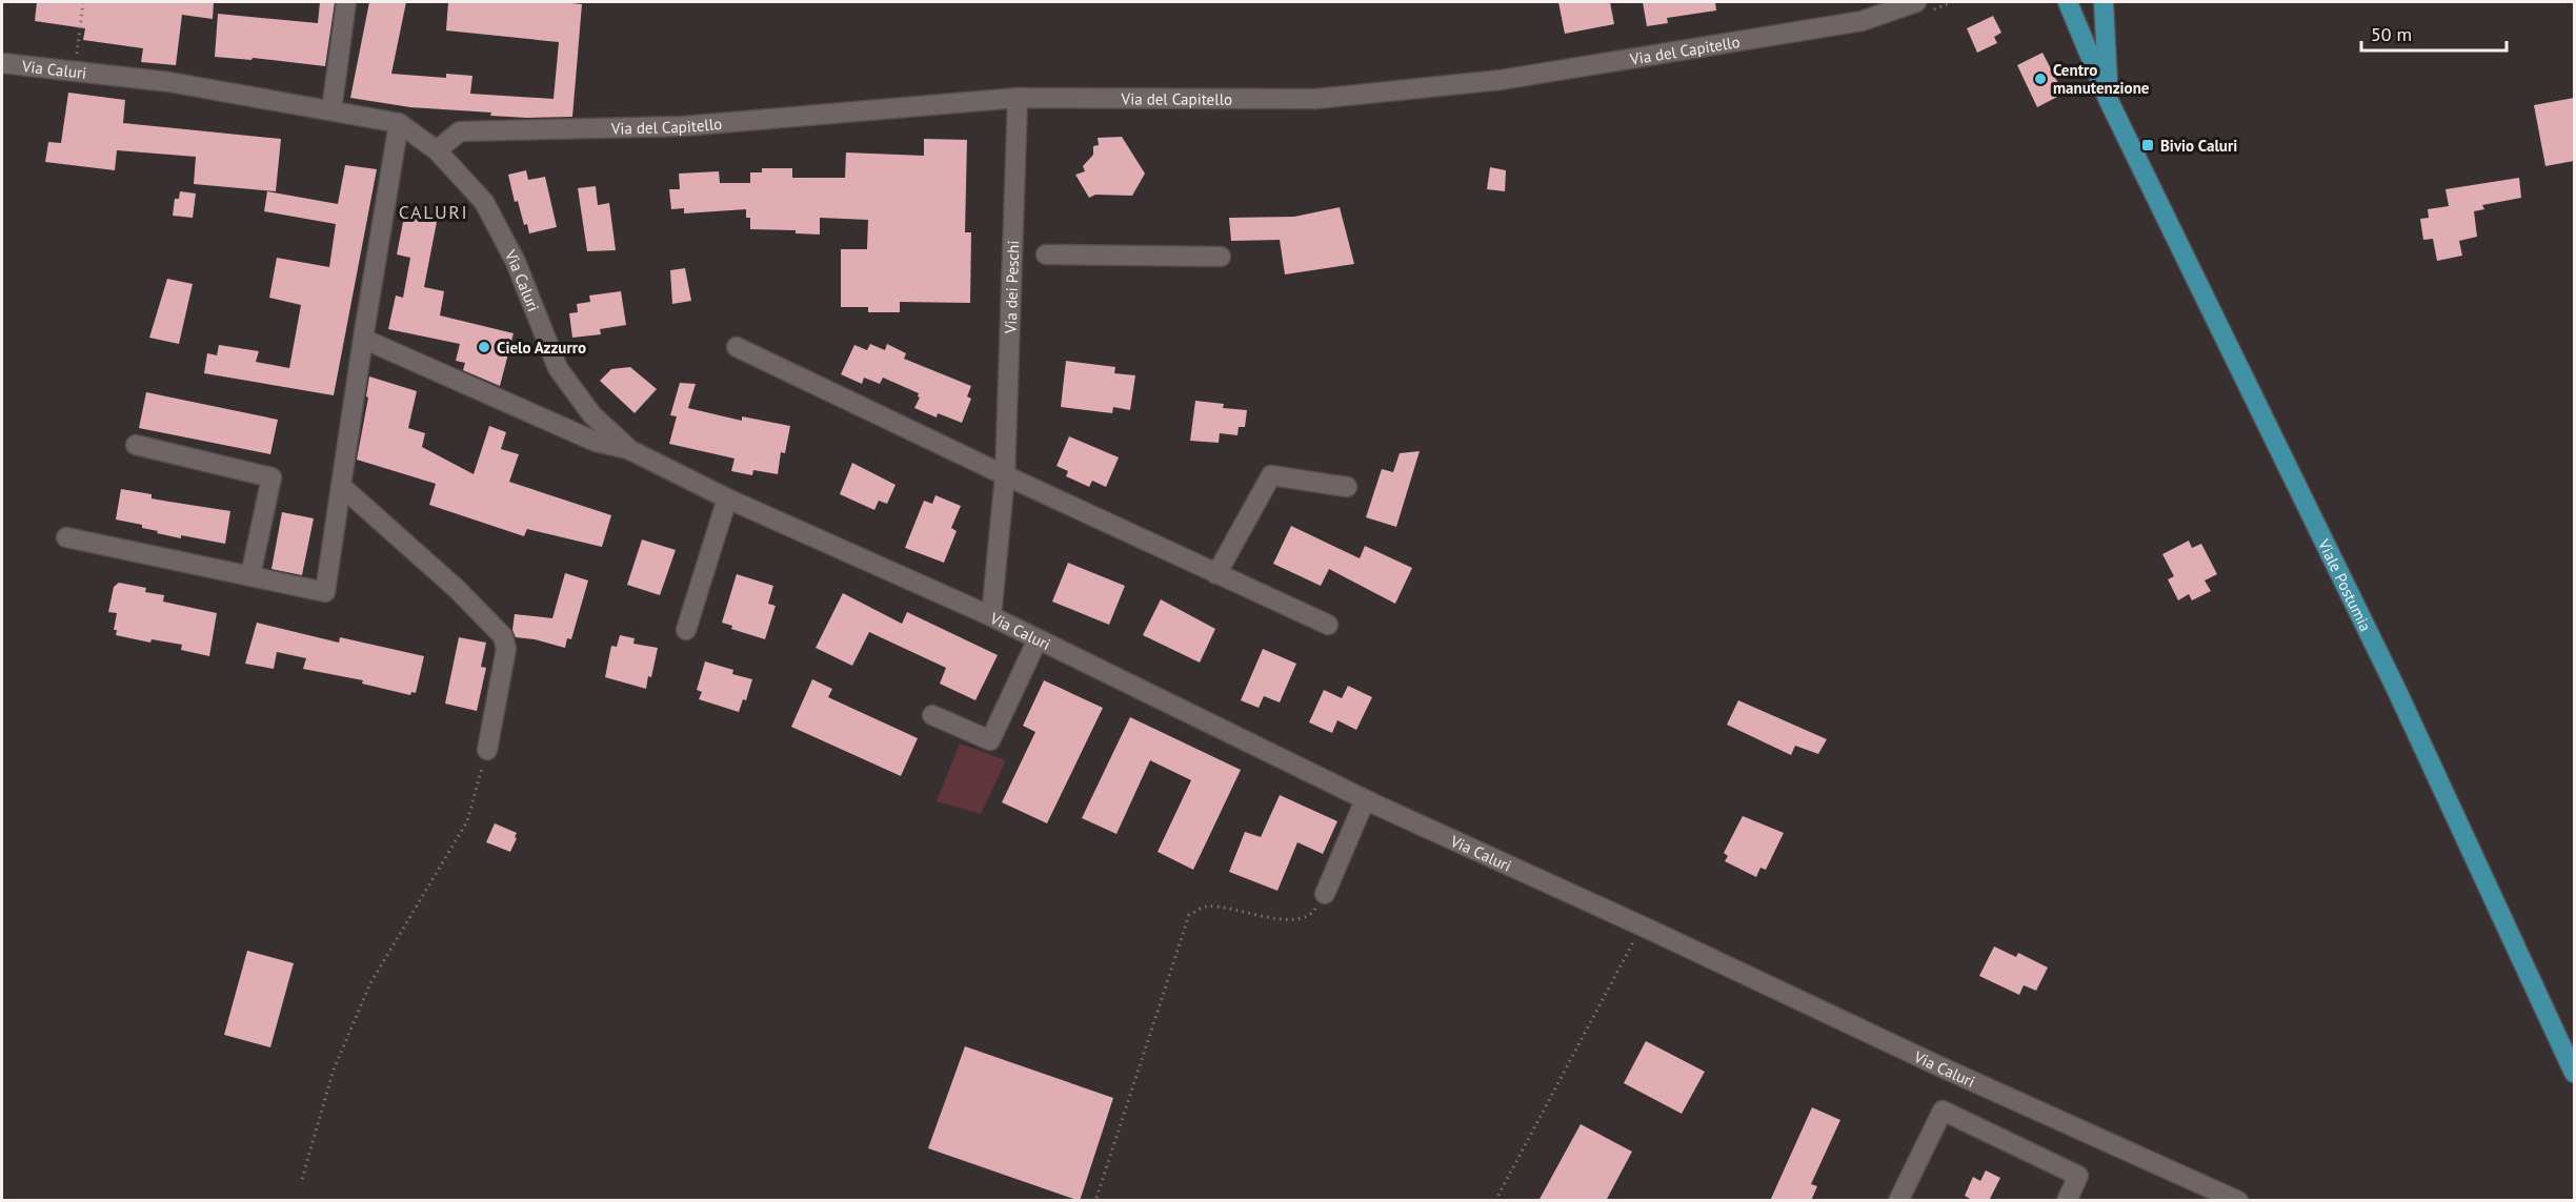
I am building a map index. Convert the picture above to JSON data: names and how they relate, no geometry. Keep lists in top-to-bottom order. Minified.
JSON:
{"streets":{"main road":["Viale Postumia"],"street":["Via del Capitello","Via Caluri","Via dei Peschi"]},"crossings":[["Via del Capitello","Via Caluri"],["Via del Capitello","Via dei Peschi"],["Via Caluri","Via dei Peschi"]],"districts":["CALURI"],"places":{"other":["Centro manutenzione","Cielo Azzurro"],"transit":["Bivio Caluri"]},"scale_bar":"50 m"}
